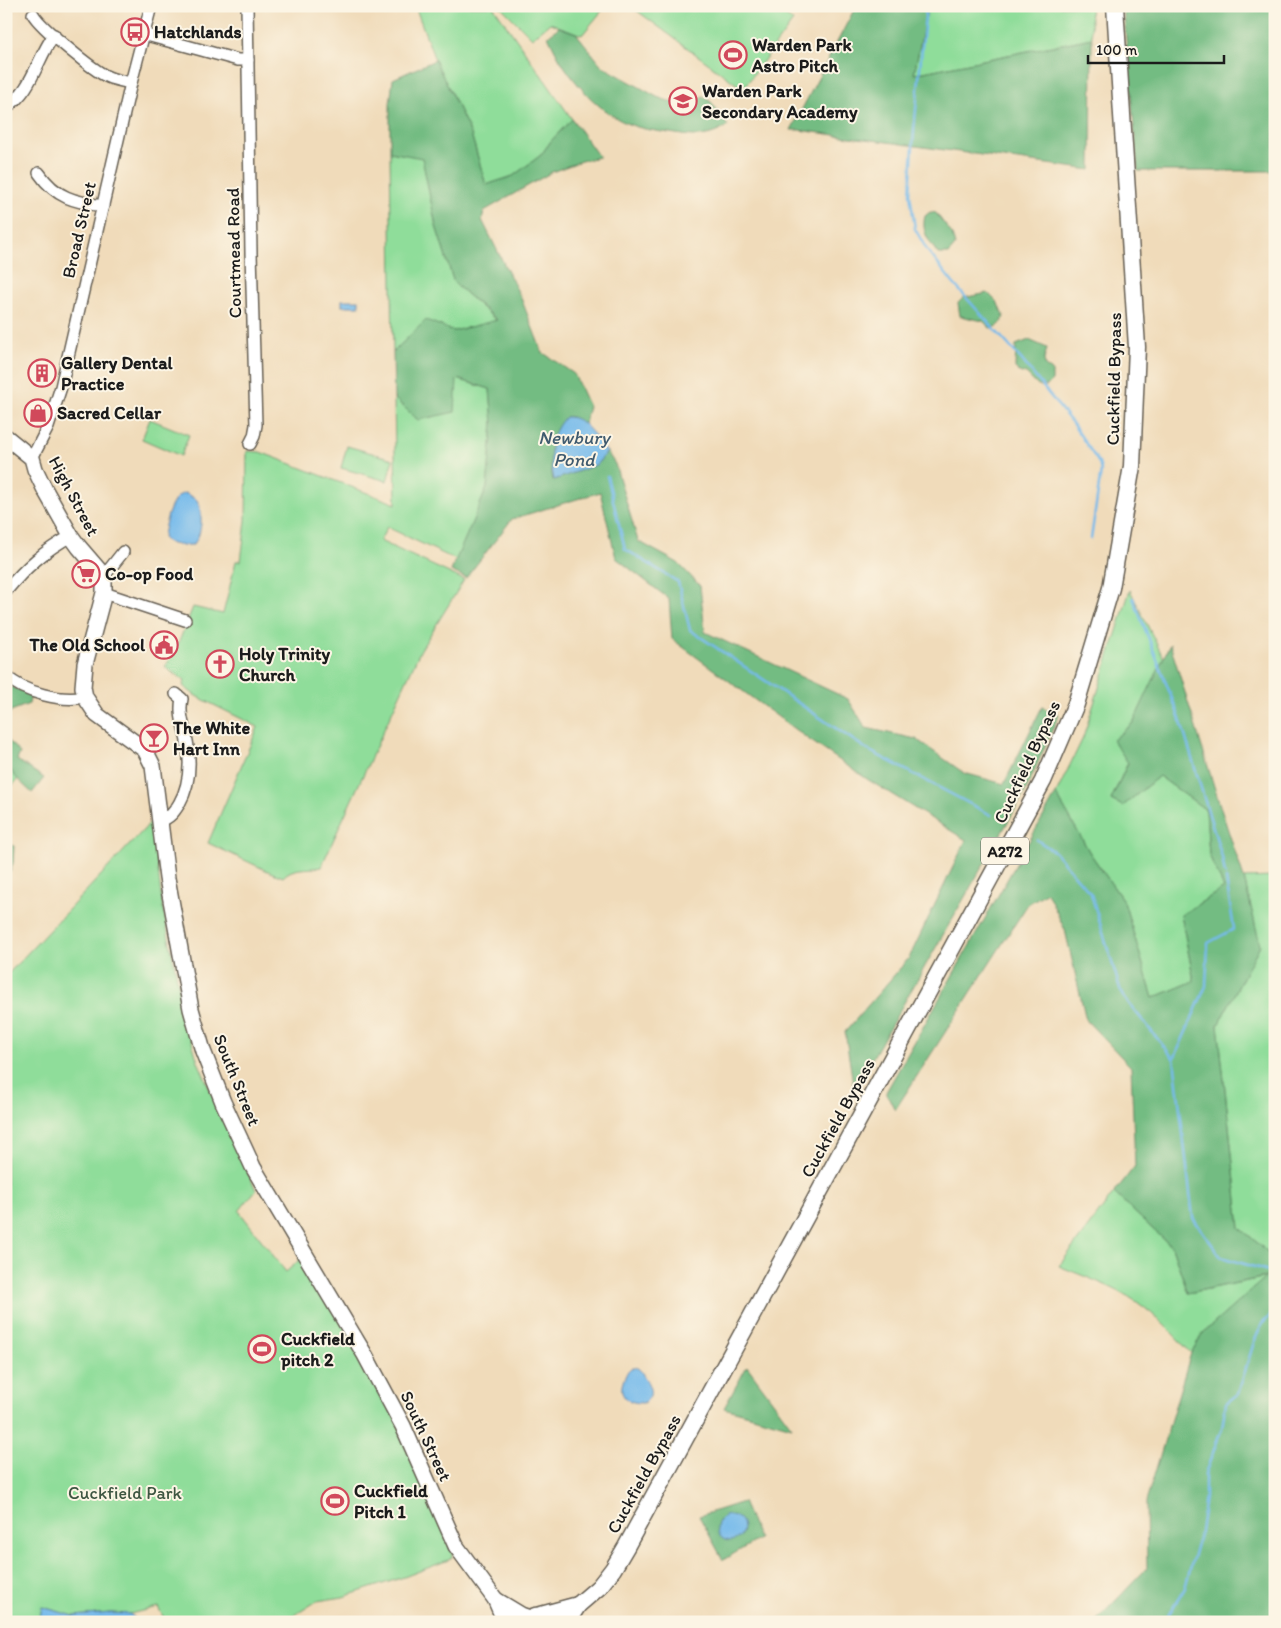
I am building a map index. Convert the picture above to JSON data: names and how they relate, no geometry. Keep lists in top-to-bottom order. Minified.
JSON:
{"streets":{"highway":["Cuckfield Bypass","A272"],"main road":["High Street","South Street"],"street":["Broad Street","Courtmead Road"]},"crossings":[["Broad Street","High Street"],["Cuckfield Bypass","South Street"]],"water":["Newbury Pond"],"parks":["Cuckfield Park"],"places":{"bus stop":["Hatchlands"],"sports":["Warden Park Astro Pitch","Cuckfield pitch 2","Cuckfield Pitch 1"],"school or university":["Warden Park Secondary Academy"],"building":["Gallery Dental Practice"],"shop":["Sacred Cellar"],"supermarket":["Co-op Food"],"public building":["The Old School"],"church":["Holy Trinity Church"],"bar":["The White Hart Inn"]},"scale_bar":"100 m"}
